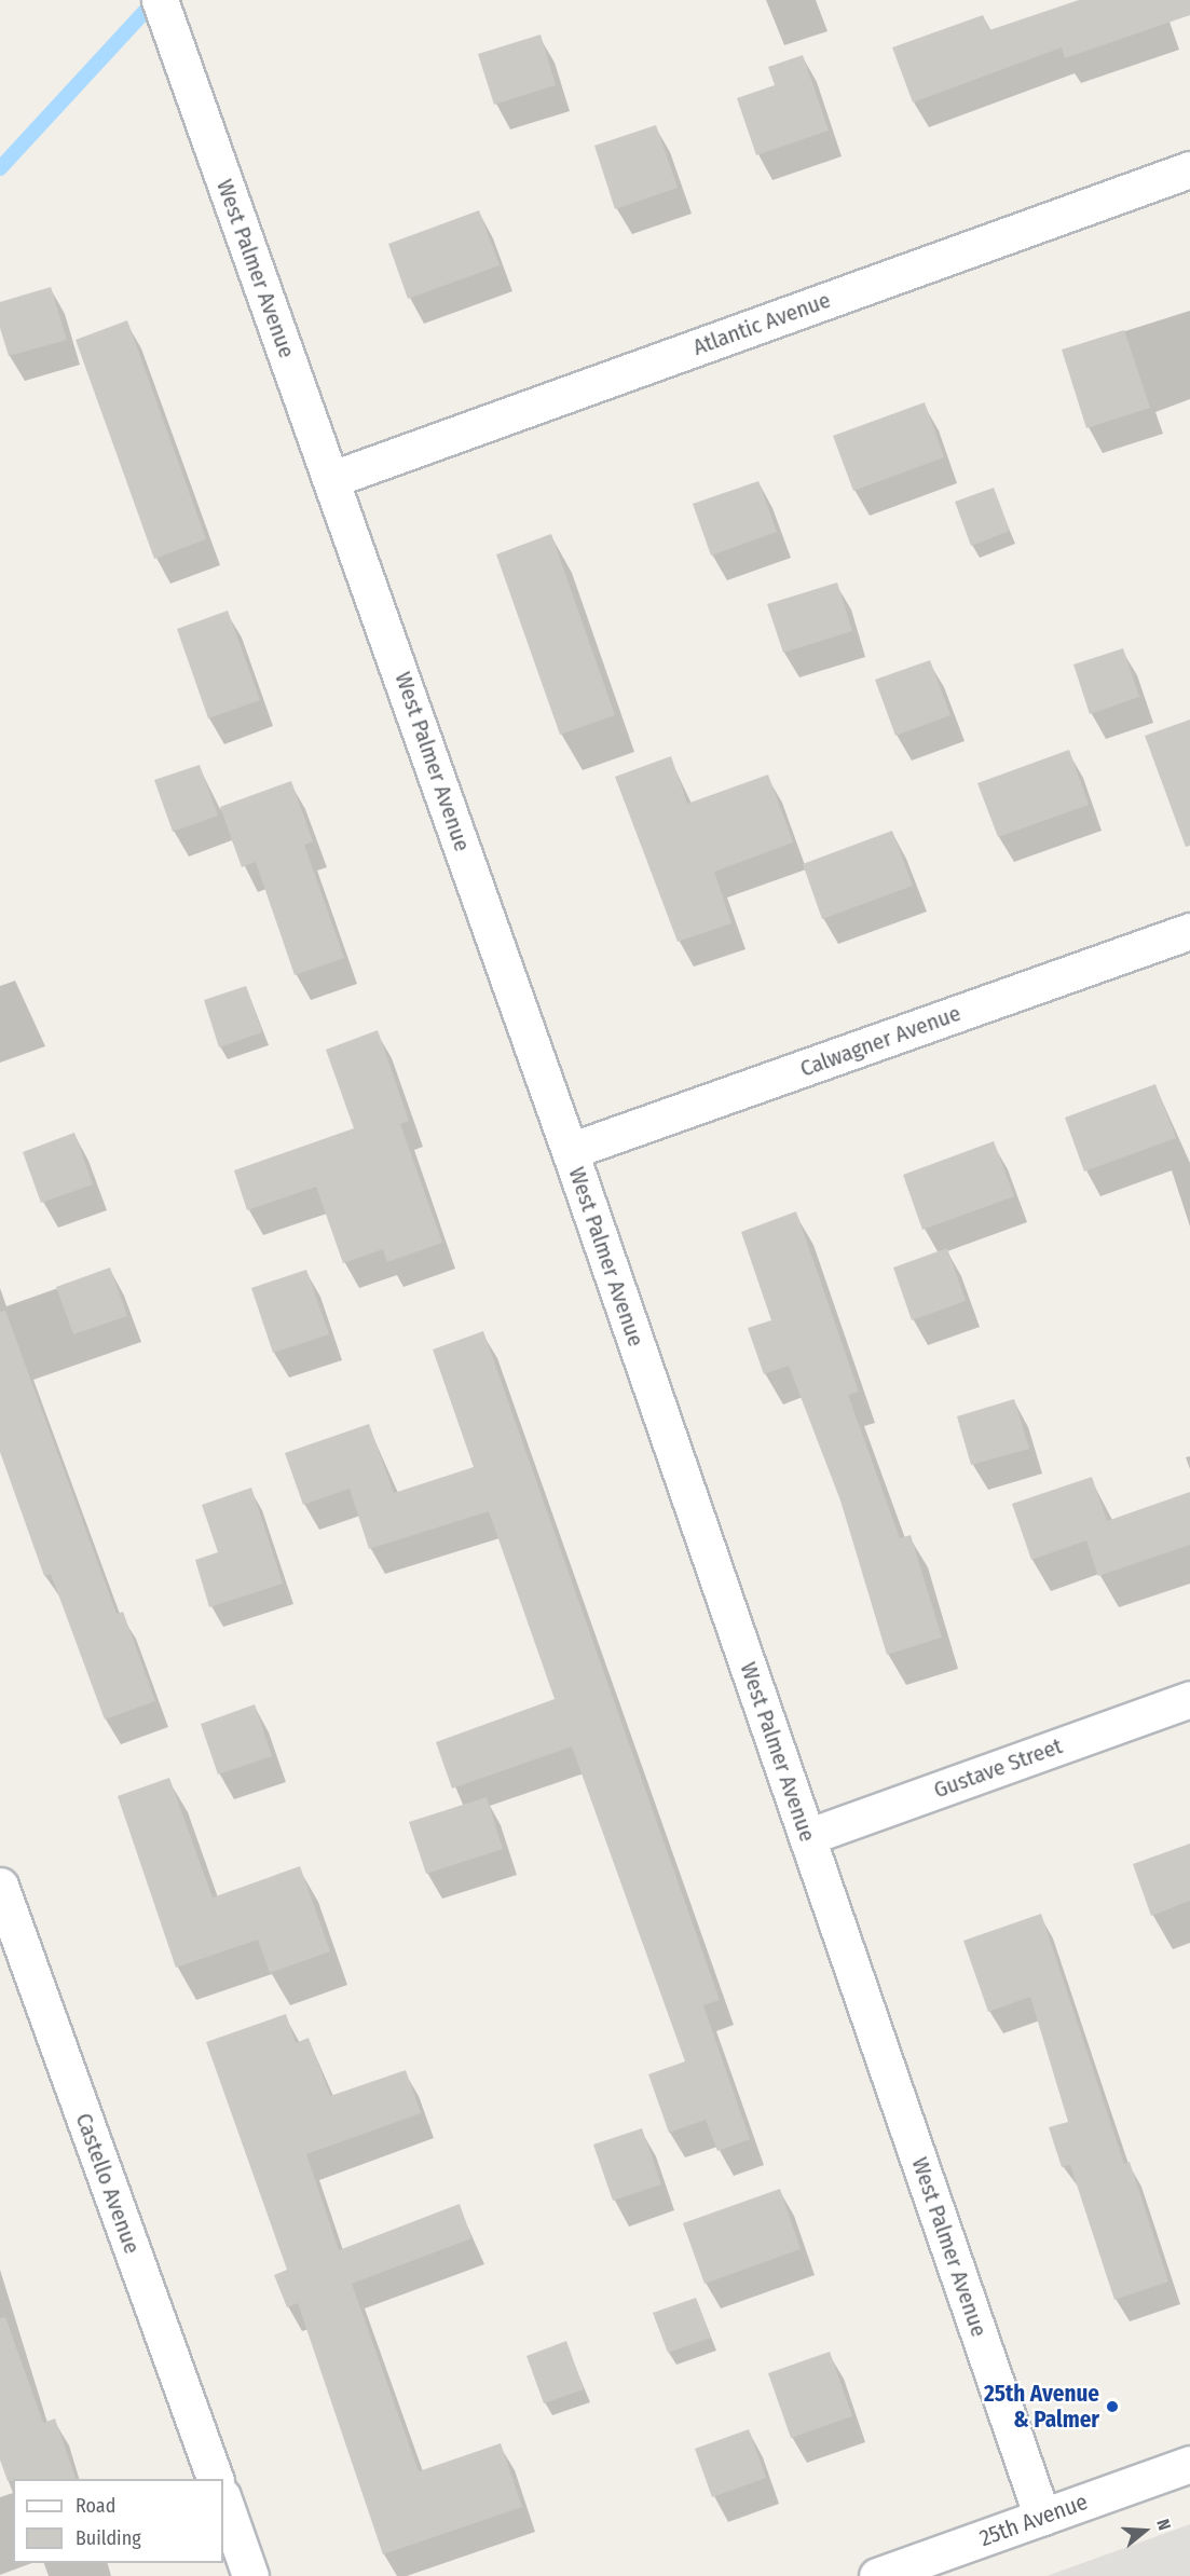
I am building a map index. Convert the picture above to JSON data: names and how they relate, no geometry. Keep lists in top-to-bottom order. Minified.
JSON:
{"streets":{"street":["West Palmer Avenue","Atlantic Avenue","Calwagner Avenue","Gustave Street","Castello Avenue","25th Avenue"]},"crossings":[["West Palmer Avenue","Atlantic Avenue"],["West Palmer Avenue","Calwagner Avenue"],["West Palmer Avenue","Gustave Street"],["West Palmer Avenue","25th Avenue"]],"places":["25th Avenue & Palmer"],"legend":["Road","Building"],"north":"right"}
